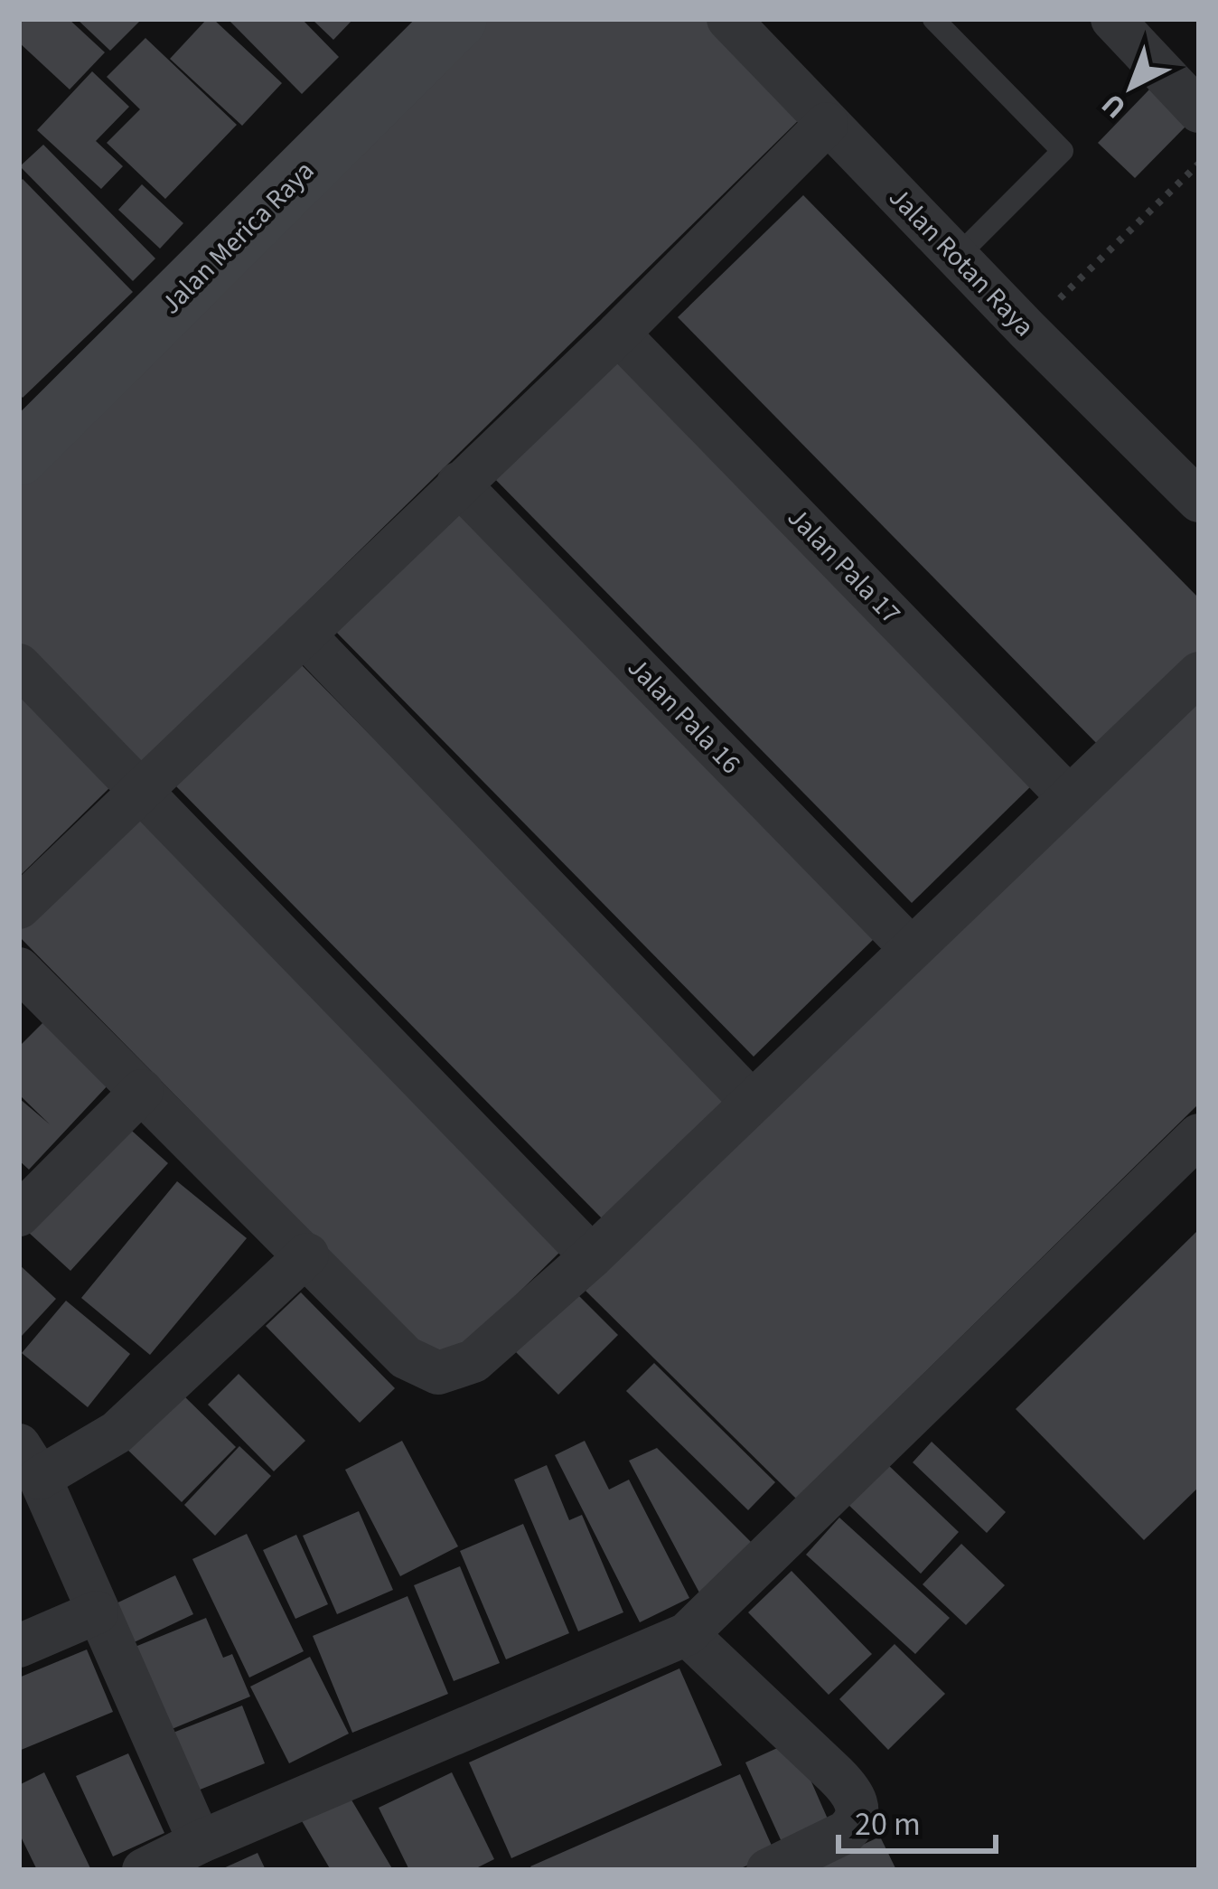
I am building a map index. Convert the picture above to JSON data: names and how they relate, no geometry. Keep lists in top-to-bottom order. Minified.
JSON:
{"streets":{"street":["Jalan Merica Raya","Jalan Rotan Raya","Jalan Pala 17","Jalan Pala 16"]},"scale_bar":"20 m","north":"bottom left"}
